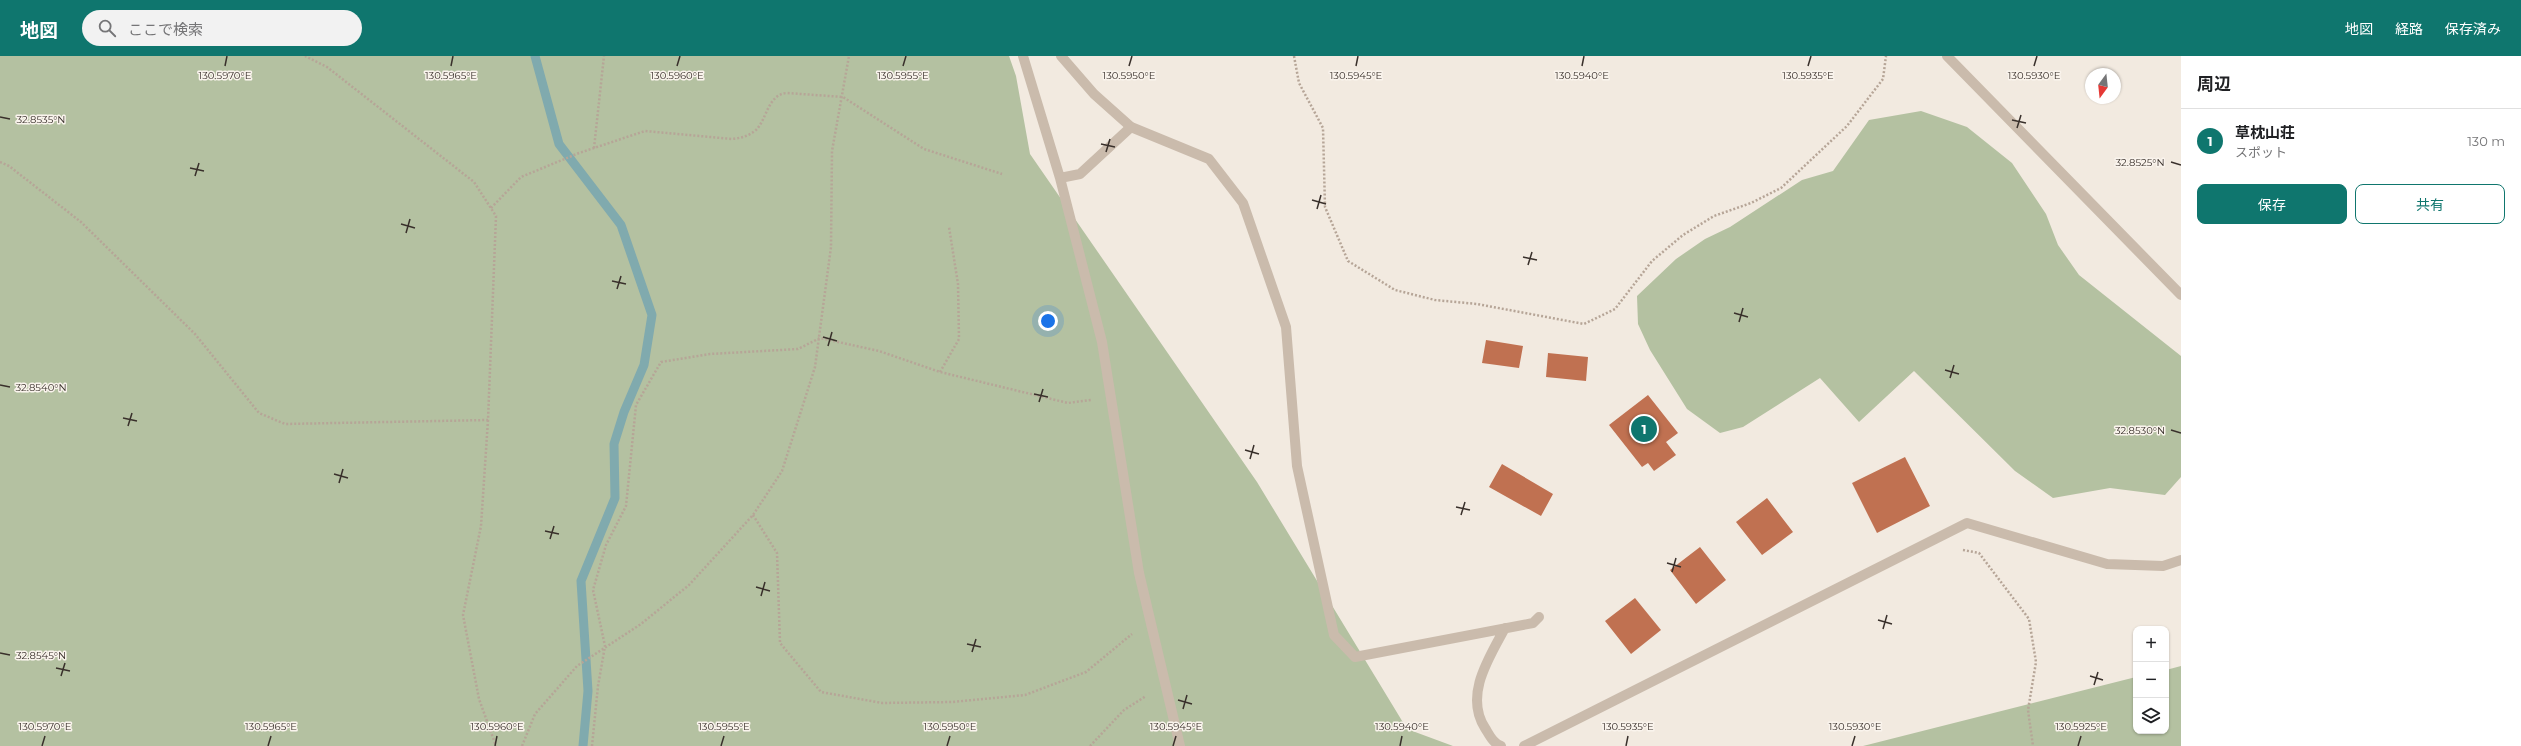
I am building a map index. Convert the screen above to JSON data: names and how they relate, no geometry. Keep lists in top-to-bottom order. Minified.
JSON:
{"north":"bottom","page":{"header":"地図","search":"ここで検索","nav":["地図","経路","保存済み"],"heading":"周辺","list":[{"mark":"1","name":"草枕山荘","note":"スポット","value":"130 m"}],"buttons":["保存","共有"],"pins":"1","map_buttons":["+","−"]},"coordinates":["130.5970°E","130.5960°E","130.5945°E","130.5965°E","130.5955°E","130.5950°E","130.5940°E","130.5935°E","130.5930°E","32.8535°N","32.8525°N","32.8540°N","32.8530°N","32.8545°N","130.5925°E"]}
